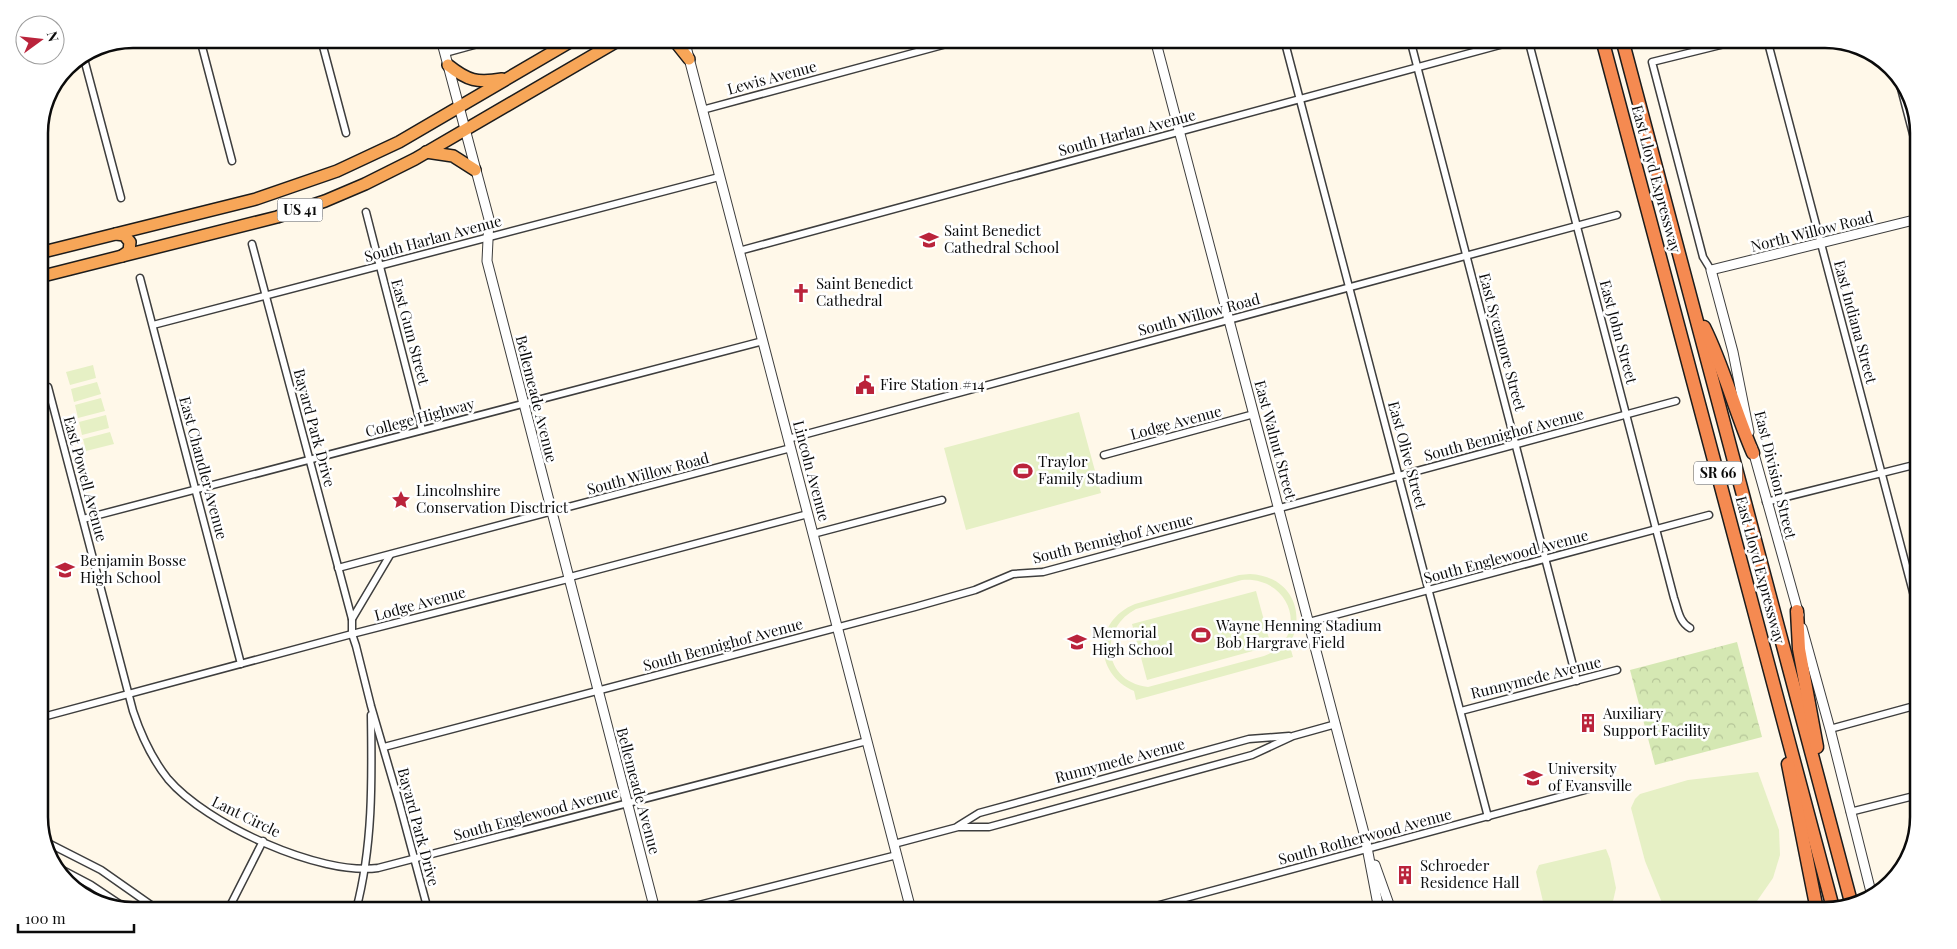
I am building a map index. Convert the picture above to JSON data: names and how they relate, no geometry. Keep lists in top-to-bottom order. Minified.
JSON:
{"streets":{"highway":["East Lloyd Expressway","US 41","SR 66"],"street":["Lewis Avenue","South Harlan Avenue","North Willow Road","South Willow Road","East Indiana Street","East Gum Street","East John Street","East Sycamore Street","Bellemeade Avenue","College Highway","Lodge Avenue","Bayard Park Drive","South Bennighof Avenue","East Walnut Street","East Olive Street","East Chandler Avenue","Lincoln Avenue","East Division Street","East Powell Avenue","South Englewood Avenue","Runnymede Avenue","Lant Circle","South Rotherwood Avenue"]},"crossings":[["Lewis Avenue","Lincoln Avenue"],["South Harlan Avenue","East Gum Street"],["South Harlan Avenue","East Sycamore Street"],["South Harlan Avenue","Bellemeade Avenue"],["South Harlan Avenue","Bayard Park Drive"],["South Harlan Avenue","East Walnut Street"],["South Harlan Avenue","East Olive Street"],["South Harlan Avenue","East Chandler Avenue"],["South Harlan Avenue","Lincoln Avenue"],["US 41","Bellemeade Avenue"],["North Willow Road","East Indiana Street"],["North Willow Road","East Division Street"],["South Willow Road","East John Street"],["South Willow Road","East Sycamore Street"],["South Willow Road","Bellemeade Avenue"],["South Willow Road","Bayard Park Drive"],["South Willow Road","East Walnut Street"],["South Willow Road","East Olive Street"],["South Willow Road","Lincoln Avenue"],["East Gum Street","College Highway"],["East John Street","South Bennighof Avenue"],["East John Street","South Englewood Avenue"],["East Sycamore Street","South Bennighof Avenue"],["East Sycamore Street","South Englewood Avenue"],["East Sycamore Street","Runnymede Avenue"],["Bellemeade Avenue","College Highway"],["Bellemeade Avenue","Lodge Avenue"],["Bellemeade Avenue","South Bennighof Avenue"],["Bellemeade Avenue","South Englewood Avenue"],["College Highway","Bayard Park Drive"],["College Highway","East Chandler Avenue"],["College Highway","Lincoln Avenue"],["College Highway","East Powell Avenue"],["Lodge Avenue","Bayard Park Drive"],["Lodge Avenue","East Walnut Street"],["Lodge Avenue","East Chandler Avenue"],["Lodge Avenue","Lincoln Avenue"],["Lodge Avenue","East Powell Avenue"],["Lodge Avenue","Lant Circle"],["Bayard Park Drive","South Bennighof Avenue"],["Bayard Park Drive","South Englewood Avenue"],["Bayard Park Drive","Lant Circle"],["South Bennighof Avenue","East Walnut Street"],["South Bennighof Avenue","East Olive Street"],["South Bennighof Avenue","Lincoln Avenue"],["East Walnut Street","South Englewood Avenue"],["East Walnut Street","Runnymede Avenue"],["East Walnut Street","South Rotherwood Avenue"],["East Olive Street","South Englewood Avenue"],["East Olive Street","Runnymede Avenue"],["East Olive Street","South Rotherwood Avenue"],["Lincoln Avenue","South Englewood Avenue"],["Lincoln Avenue","Runnymede Avenue"],["East Powell Avenue","Lant Circle"],["South Englewood Avenue","Lant Circle"]],"places":{"school or university":["Saint Benedict Cathedral School","Benjamin Bosse High School","Memorial High School","University of Evansville"],"church":["Saint Benedict Cathedral"],"public building":["Fire Station #14"],"sports":["Traylor Family Stadium","Wayne Henning Stadium Bob Hargrave Field"],"place":["Lincolnshire Conservation Disctrict"],"building":["Auxiliary Support Facility","Schroeder Residence Hall"]},"scale_bar":"100 m","north":"right"}
